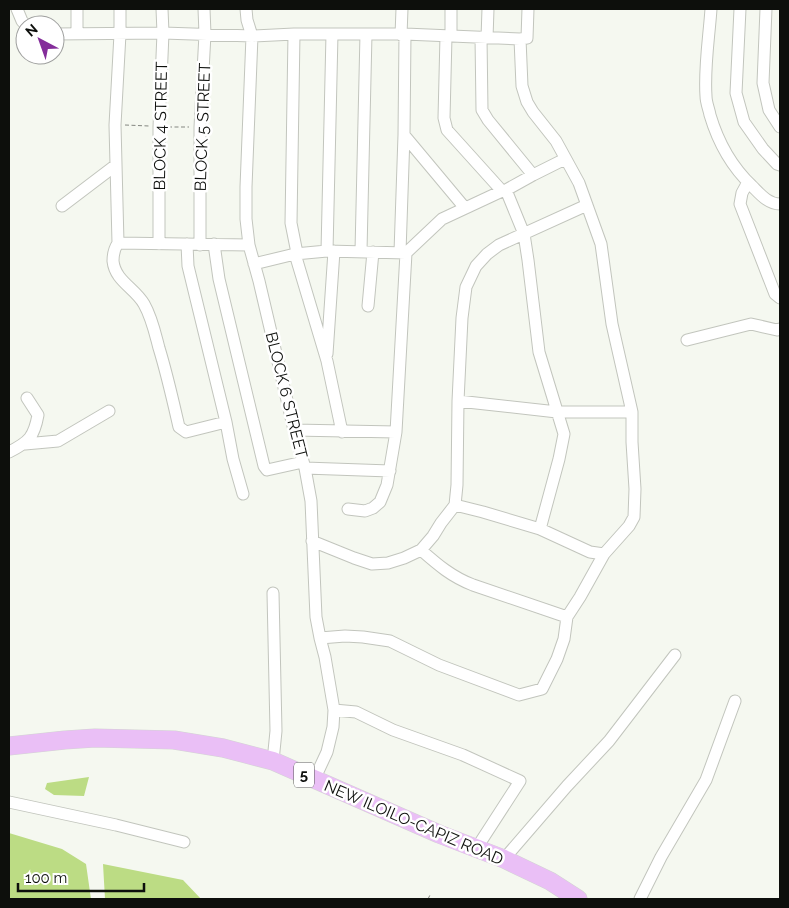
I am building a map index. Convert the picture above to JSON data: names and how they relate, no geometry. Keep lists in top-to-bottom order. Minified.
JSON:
{"streets":{"highway":["5","NEW ILOILO-CAPIZ ROAD"],"street":["BLOCK 4 STREET","BLOCK 5 STREET","BLOCK 6 STREET"]},"crossings":[["BLOCK 6 STREET","NEW ILOILO-CAPIZ ROAD"]],"scale_bar":"100 m","north":"top left"}
